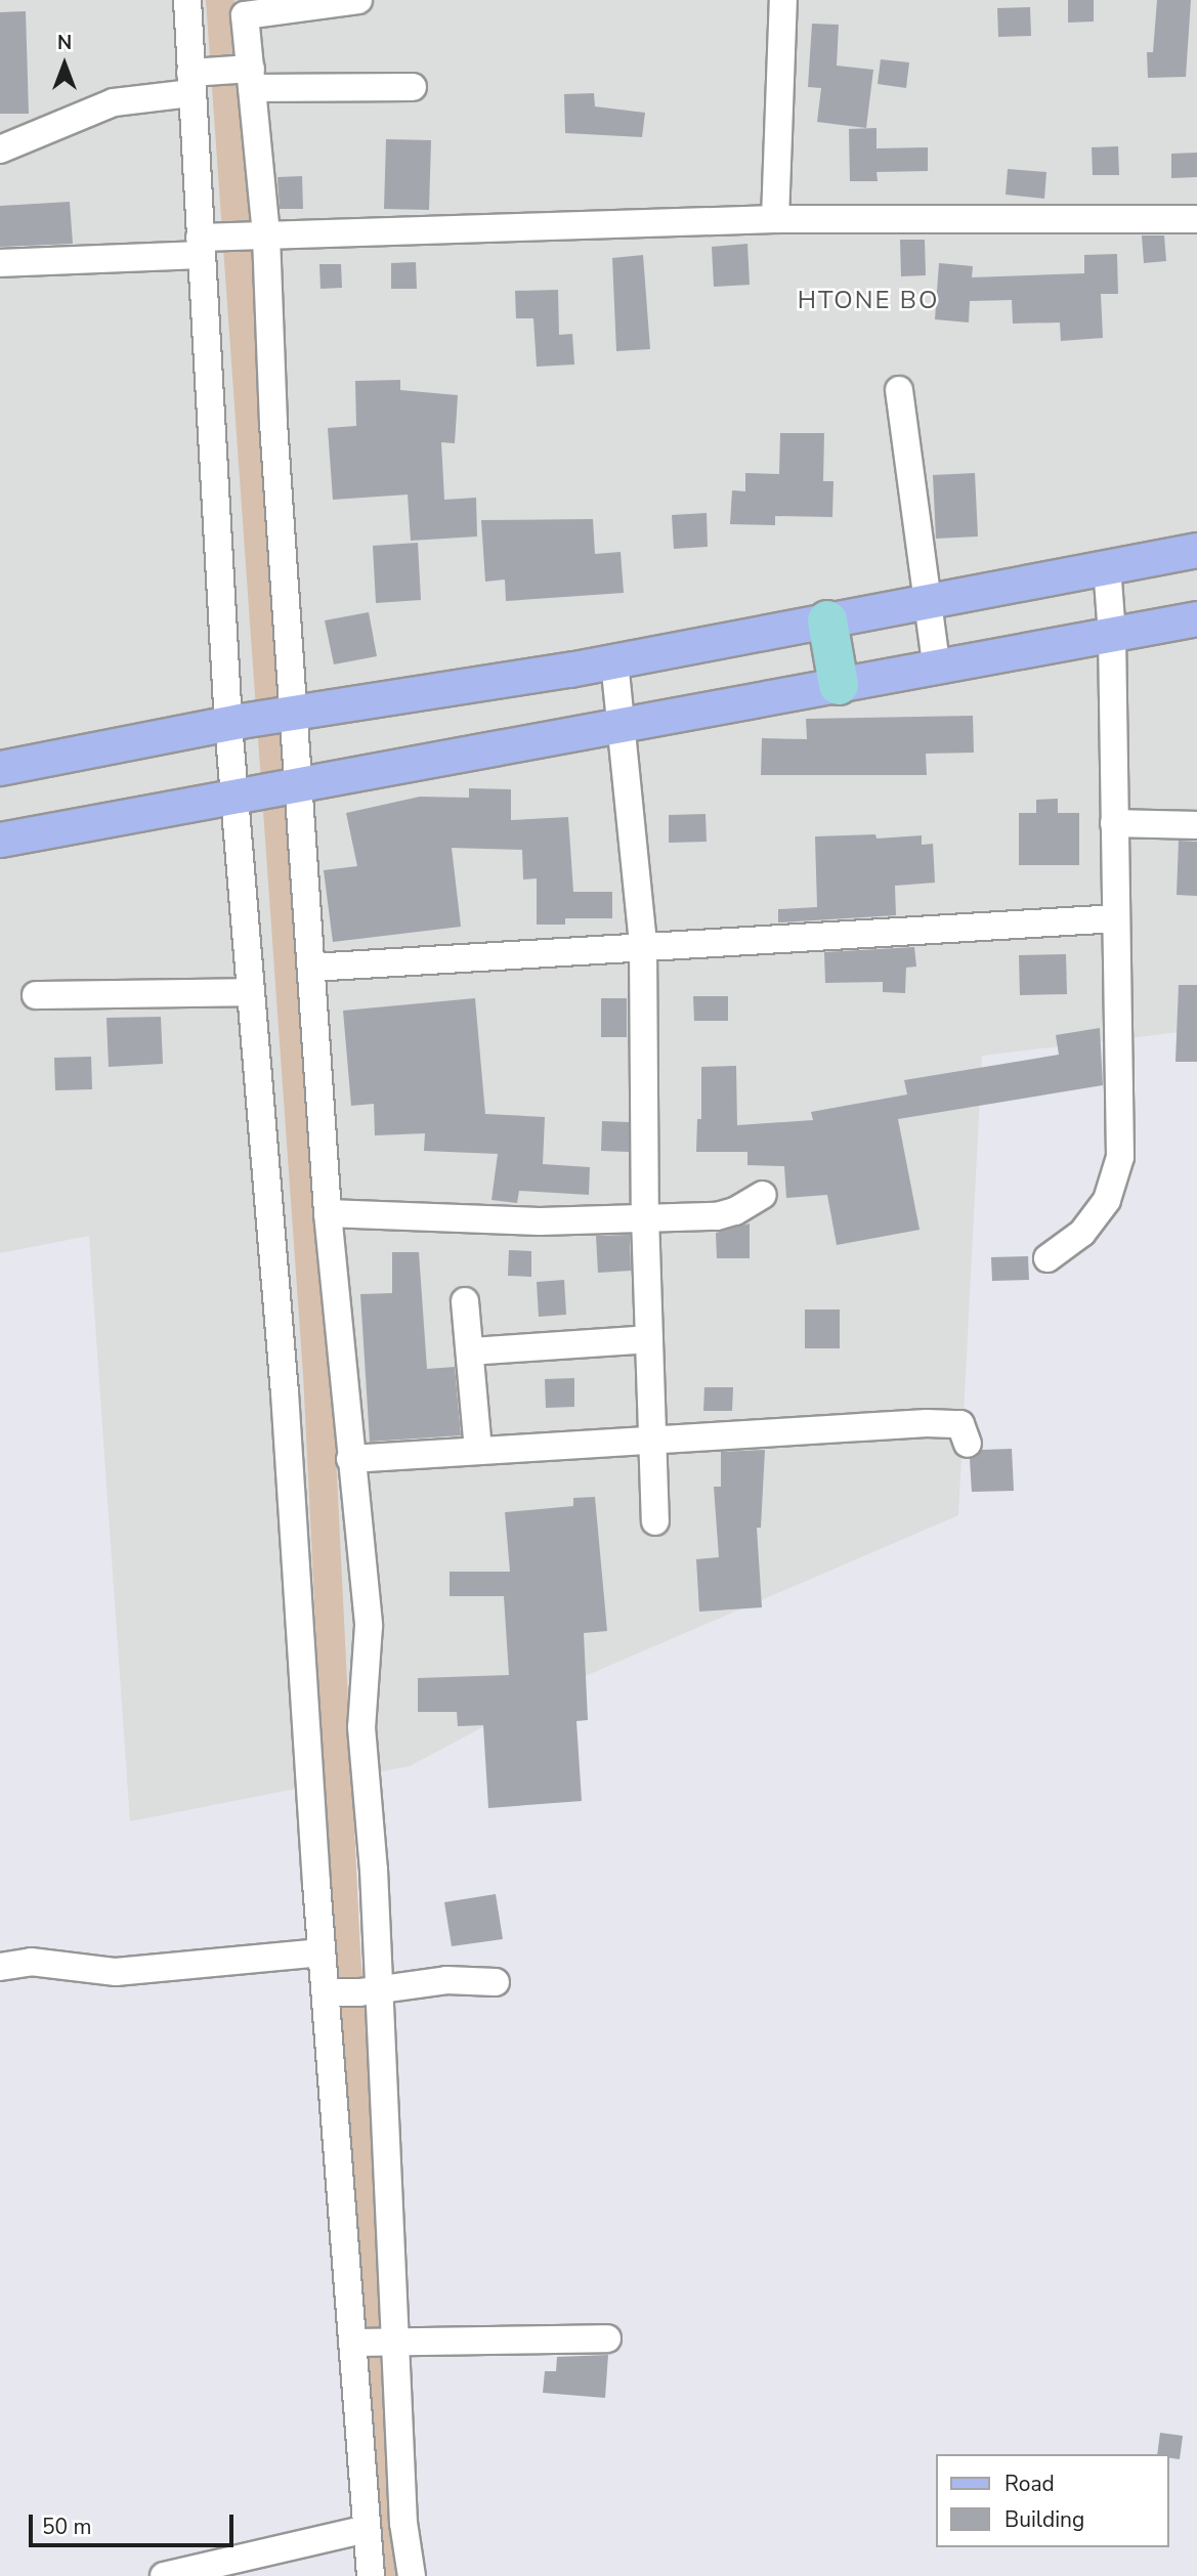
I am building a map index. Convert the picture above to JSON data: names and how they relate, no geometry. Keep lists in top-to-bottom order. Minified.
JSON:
{"districts":["HTONE BO"],"legend":["Road","Building"],"scale_bar":"50 m","north":"top"}
